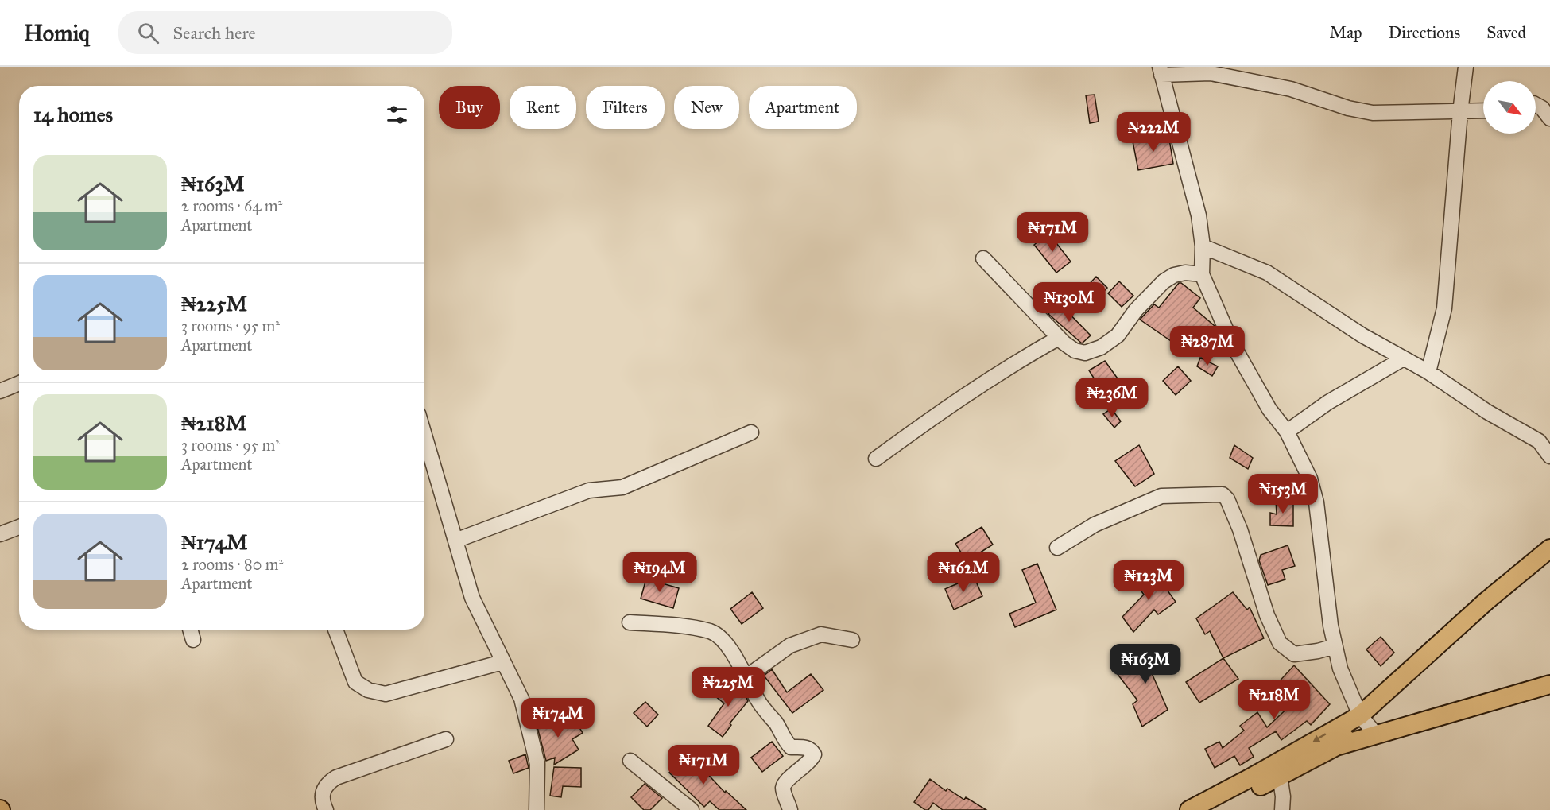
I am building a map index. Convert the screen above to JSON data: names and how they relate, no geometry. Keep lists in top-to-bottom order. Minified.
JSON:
{"north":"bottom right","page":{"header":"Homiq","search":"Search here","nav":["Map","Directions","Saved"],"chip":["Buy","Rent","Filters","New","Apartment"],"heading":"14 homes","price":["₦222M","₦171M","₦130M","₦287M","₦236M","₦153M","₦194M","₦162M","₦123M","₦163M","₦225M","₦218M","₦174M","₦171M"],"list":[{"name":"₦163M","note":"2 rooms · 64 m² · Apartment"},{"name":"₦225M","note":"3 rooms · 95 m² · Apartment"},{"name":"₦218M","note":"3 rooms · 95 m² · Apartment"},{"name":"₦174M","note":"2 rooms · 80 m² · Apartment"}]}}
